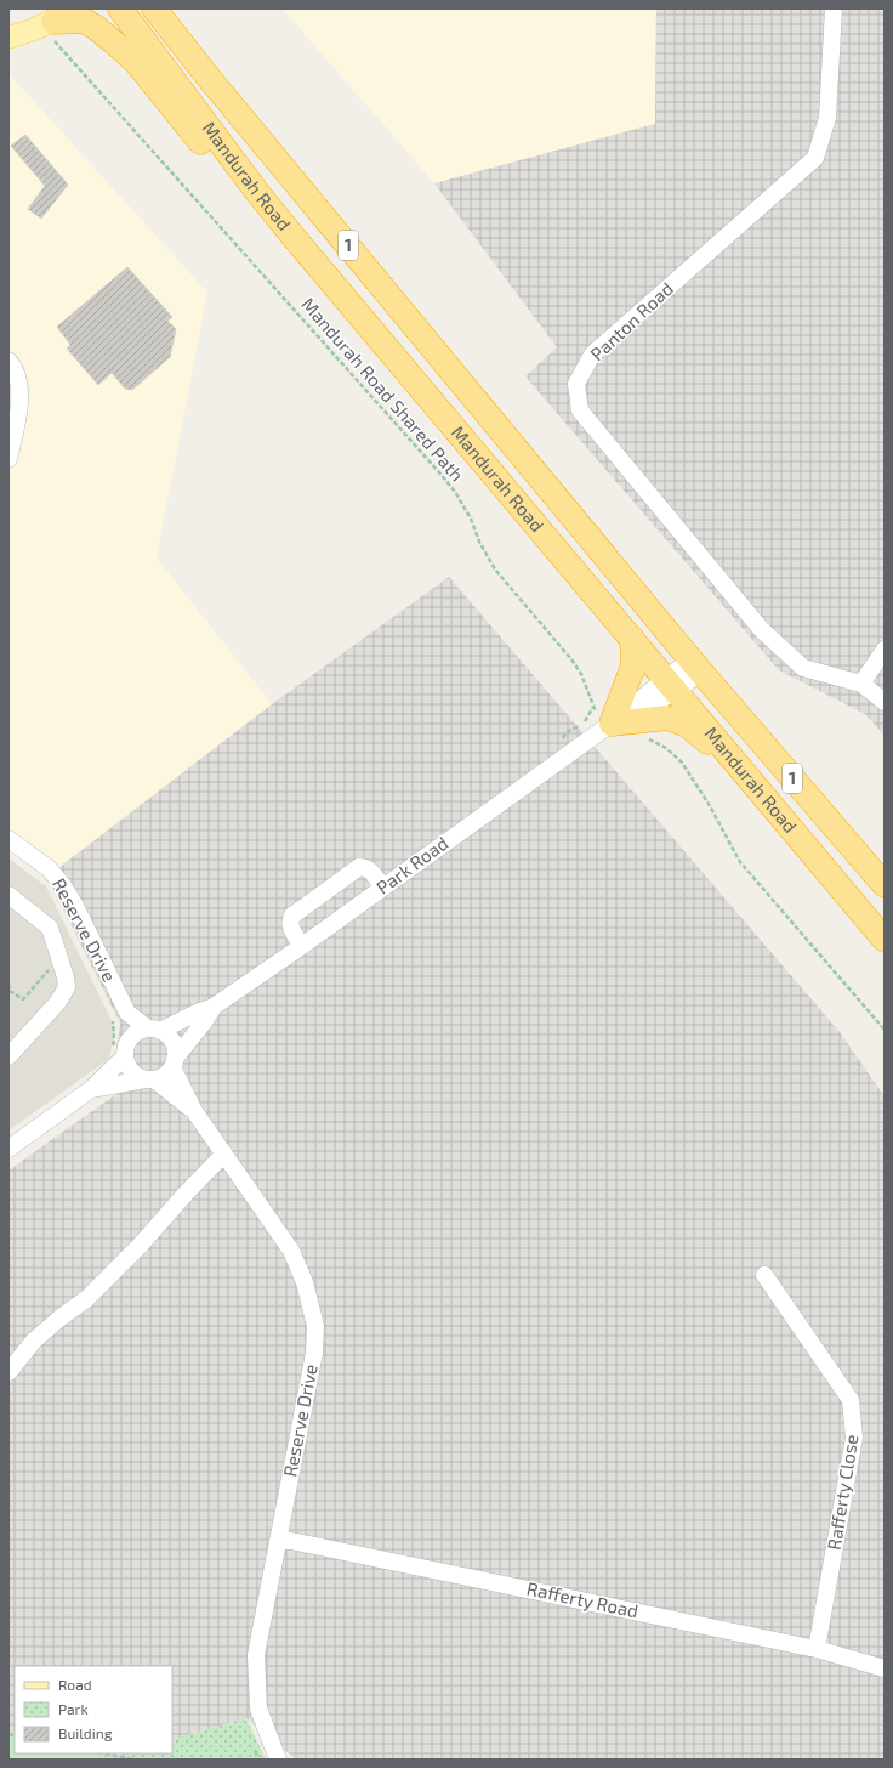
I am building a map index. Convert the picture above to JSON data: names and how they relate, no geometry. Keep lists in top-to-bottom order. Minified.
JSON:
{"streets":{"highway":["Mandurah Road","1"],"street":["Panton Road","Park Road","Reserve Drive","Rafferty Close","Rafferty Road"],"path":["Mandurah Road Shared Path"]},"crossings":[["Mandurah Road","Park Road"],["Mandurah Road Shared Path","Park Road"],["Park Road","Reserve Drive"],["Reserve Drive","Rafferty Road"],["Rafferty Close","Rafferty Road"]],"legend":["Road","Park","Building"]}
